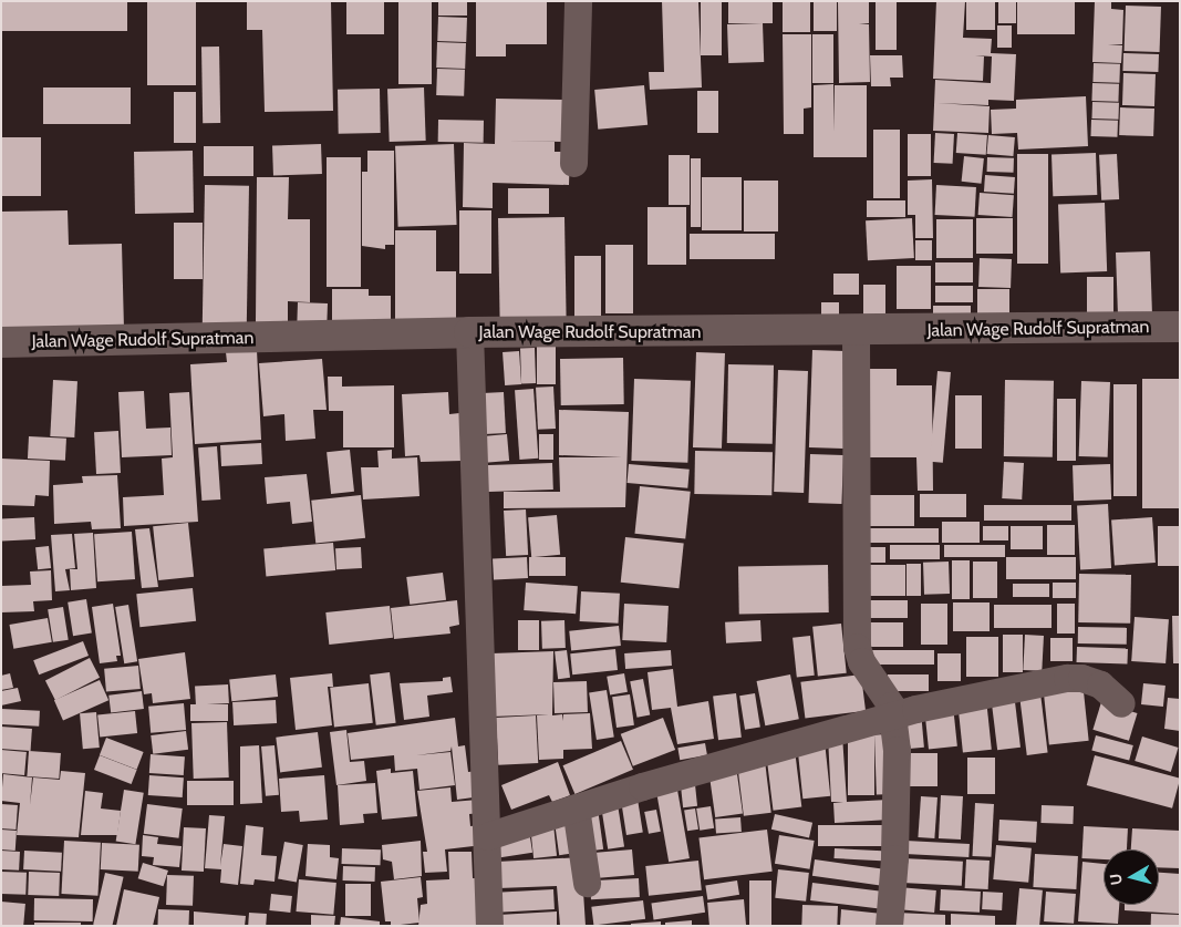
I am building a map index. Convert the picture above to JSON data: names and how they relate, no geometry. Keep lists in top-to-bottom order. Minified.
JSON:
{"streets":{"street":["Jalan Wage Rudolf Supratman"]},"north":"left"}
